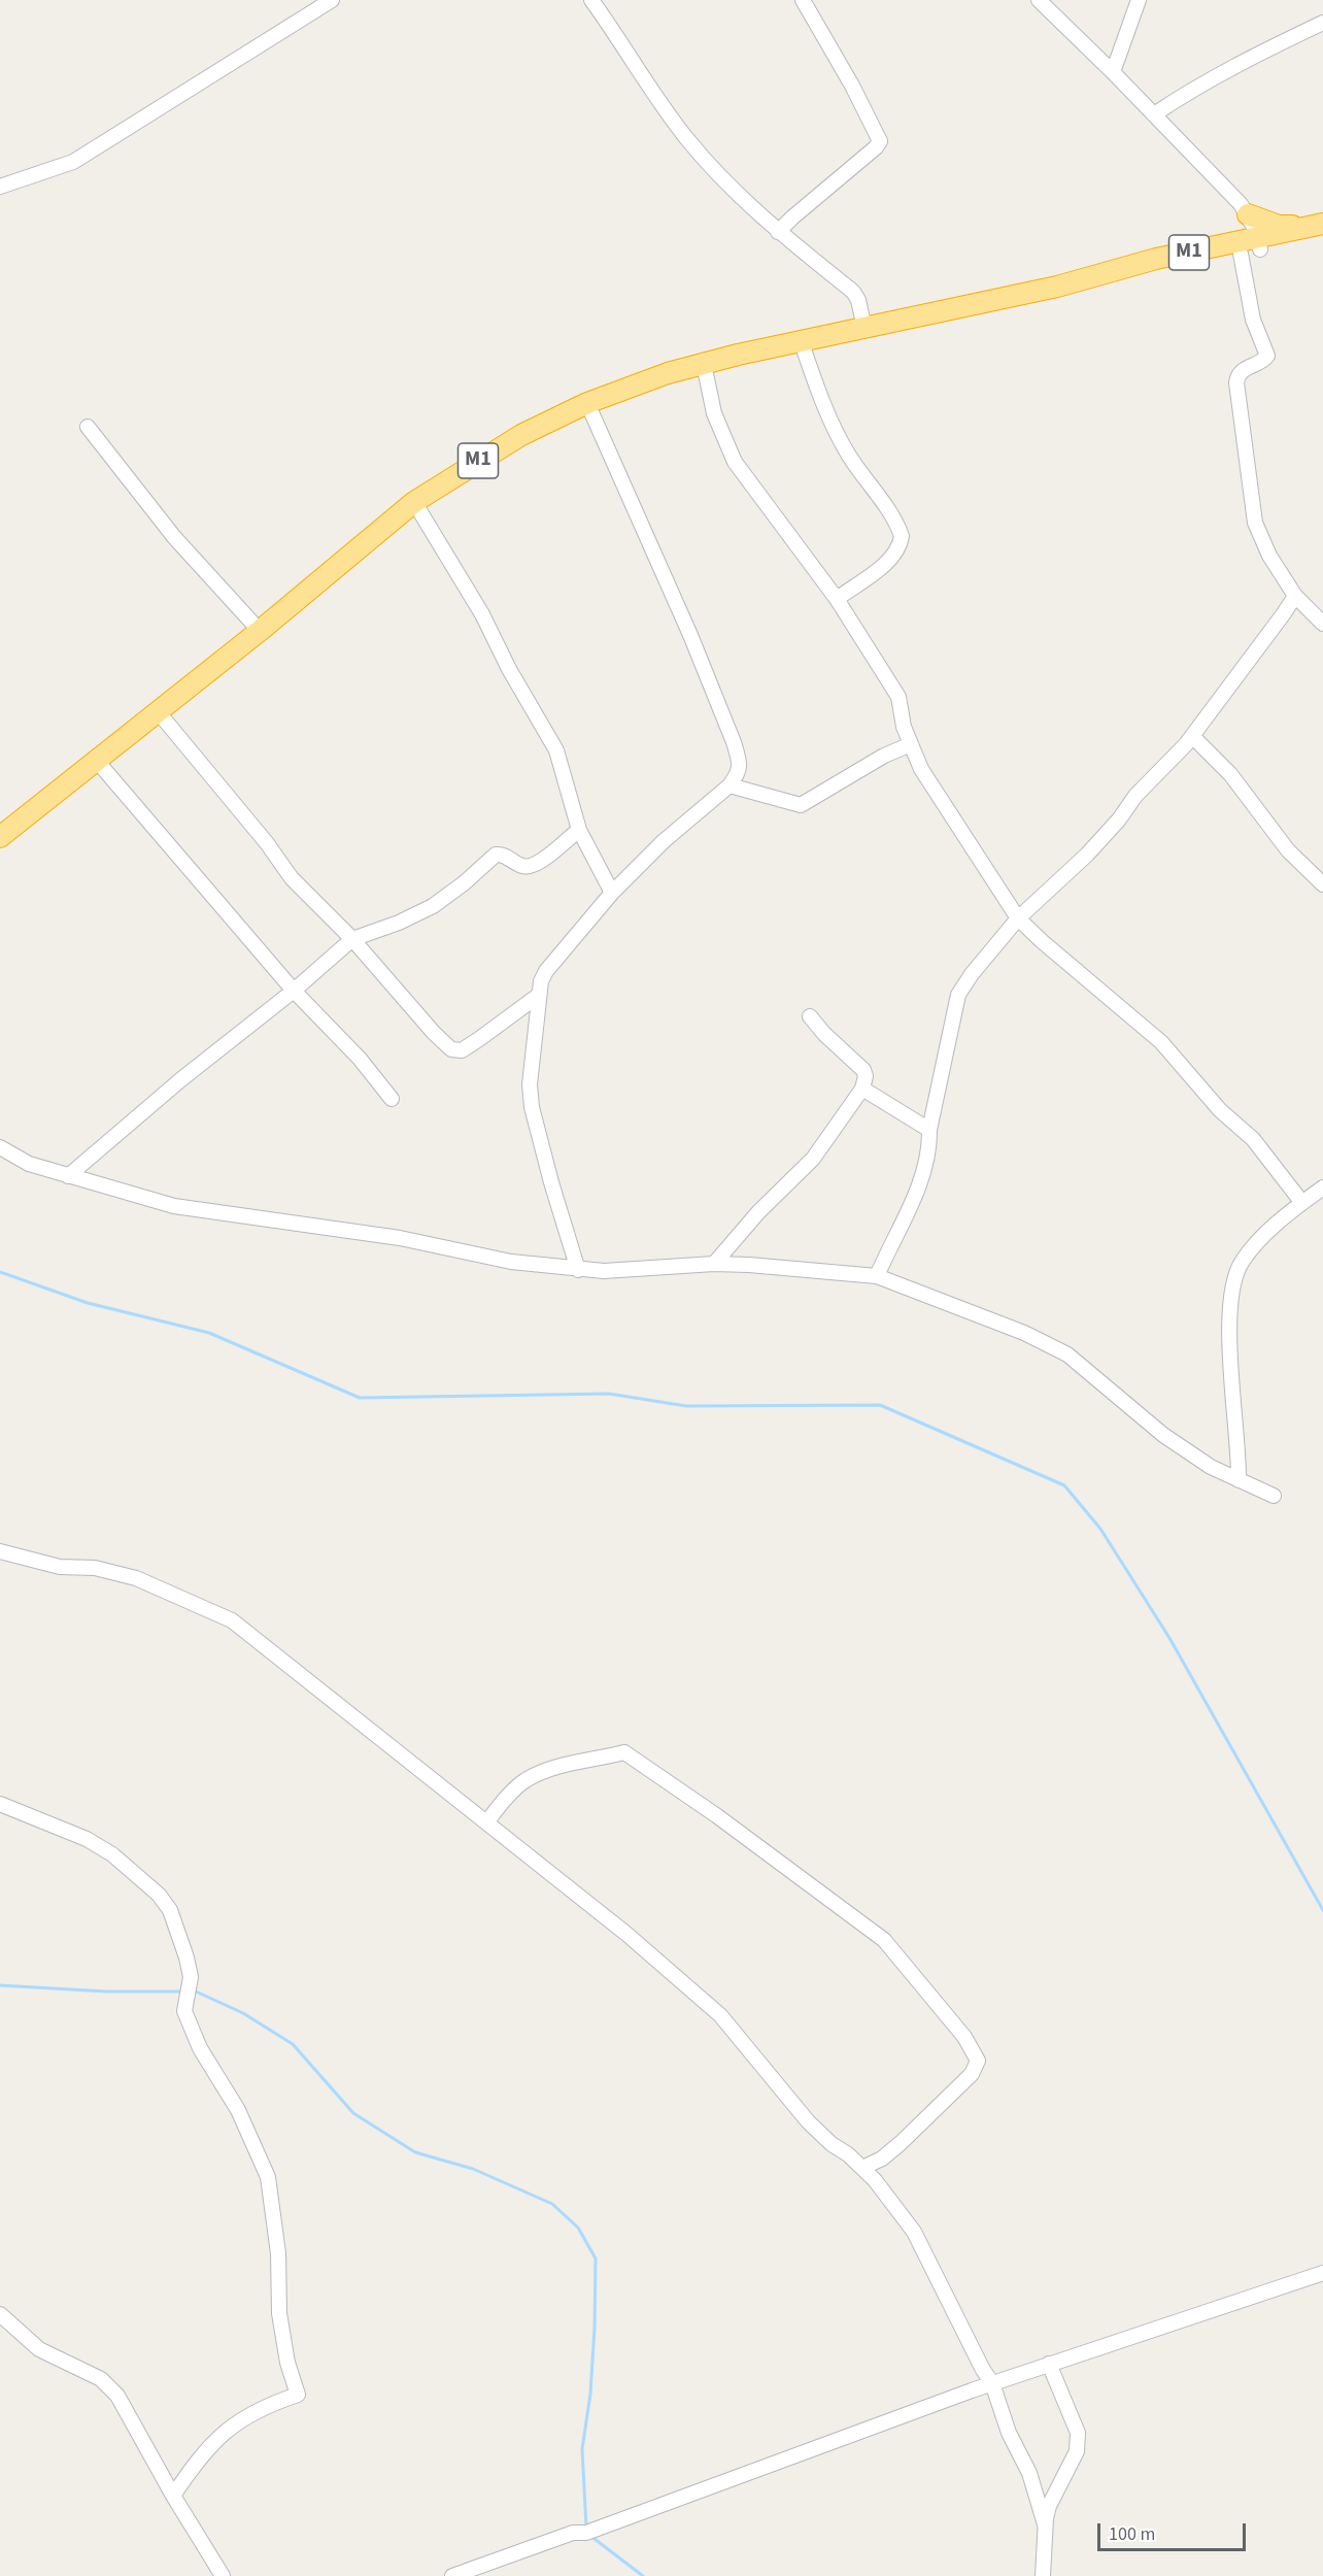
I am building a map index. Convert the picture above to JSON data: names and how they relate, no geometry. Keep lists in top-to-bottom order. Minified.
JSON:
{"streets":{"highway":["M1"]},"scale_bar":"100 m"}
